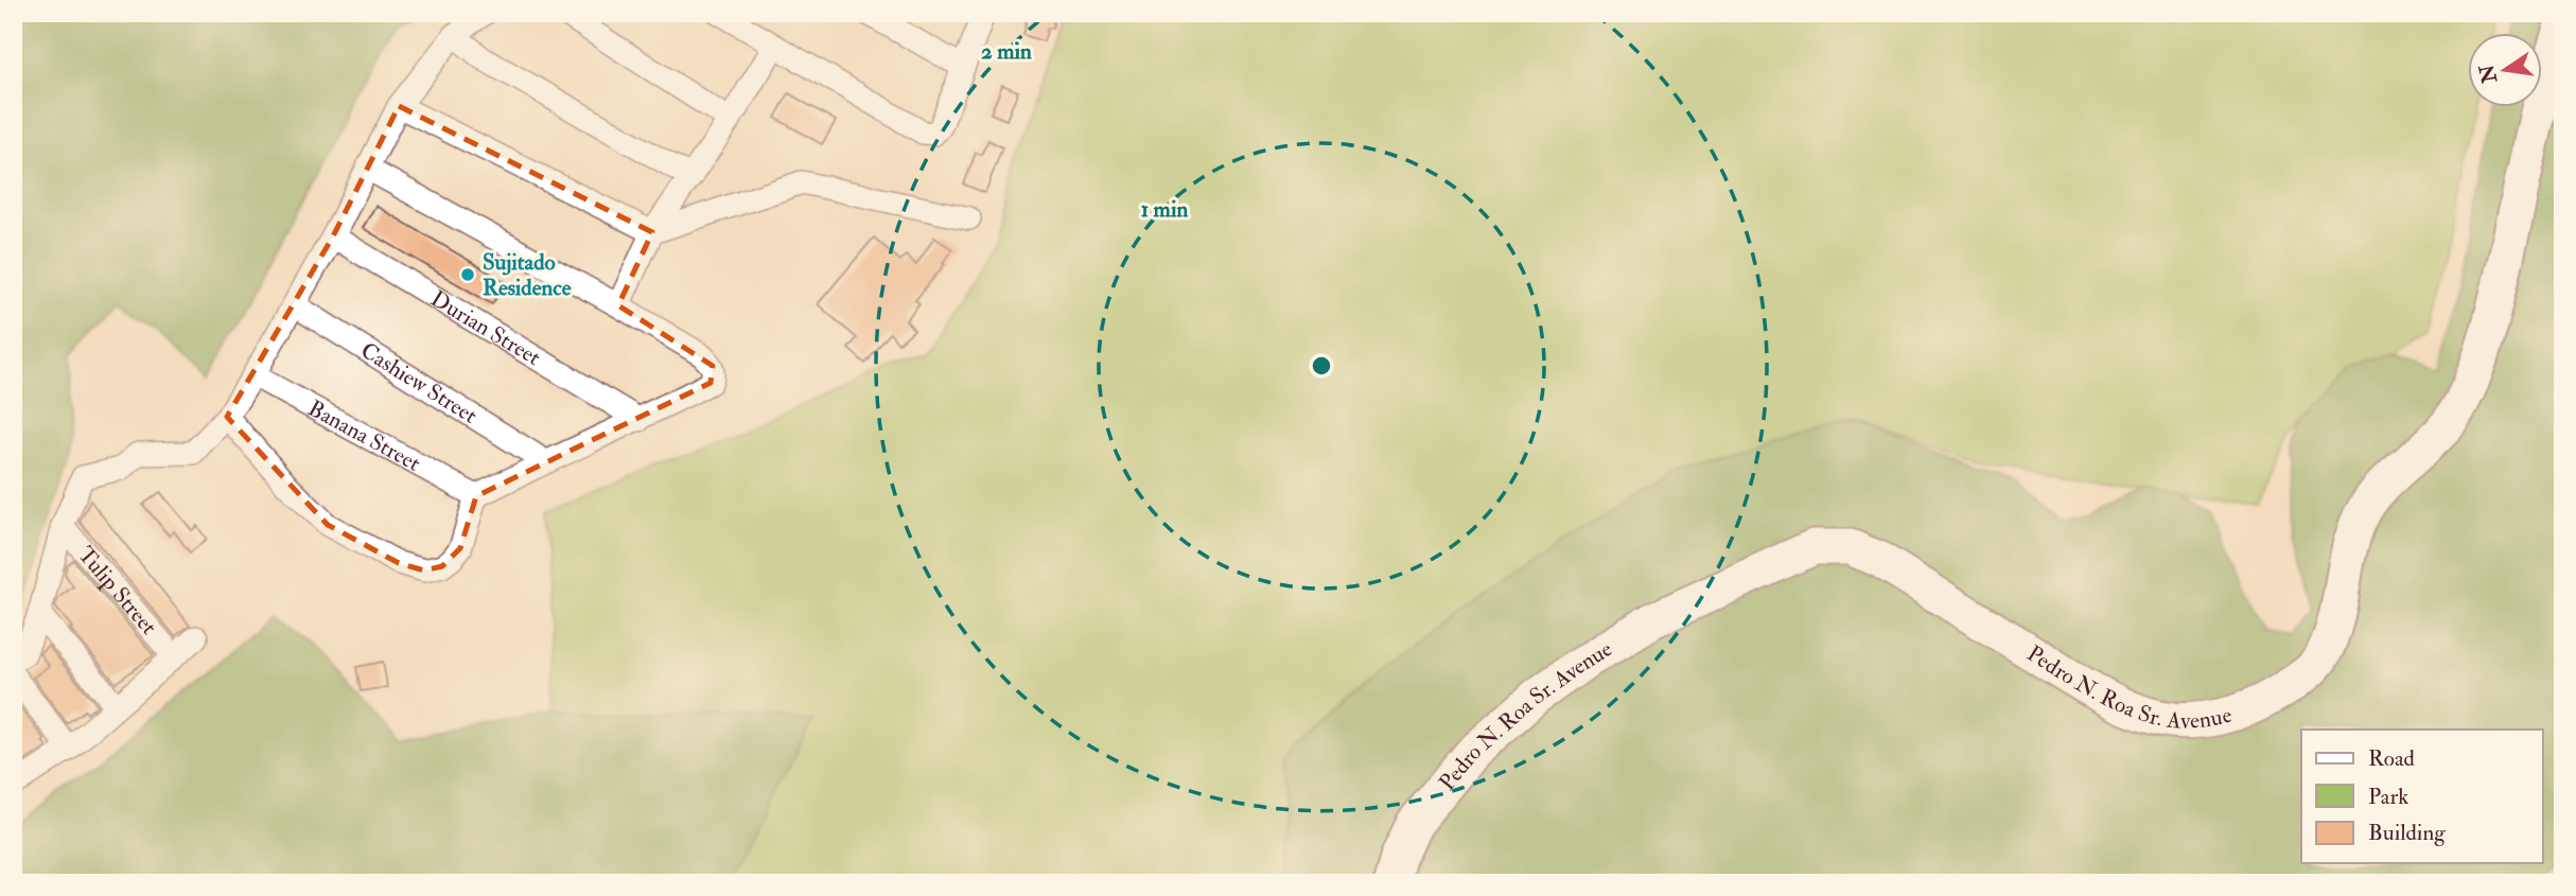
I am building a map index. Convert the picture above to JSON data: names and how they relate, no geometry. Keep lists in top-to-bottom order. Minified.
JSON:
{"streets":{"main road":["Pedro N. Roa Sr. Avenue"],"street":["Durian Street","Cashiew Street","Banana Street","Tulip Street"]},"places":["Sujitado Residence"],"legend":["Road","Park","Building"],"north":"left","rings":["2 min","1 min"]}
